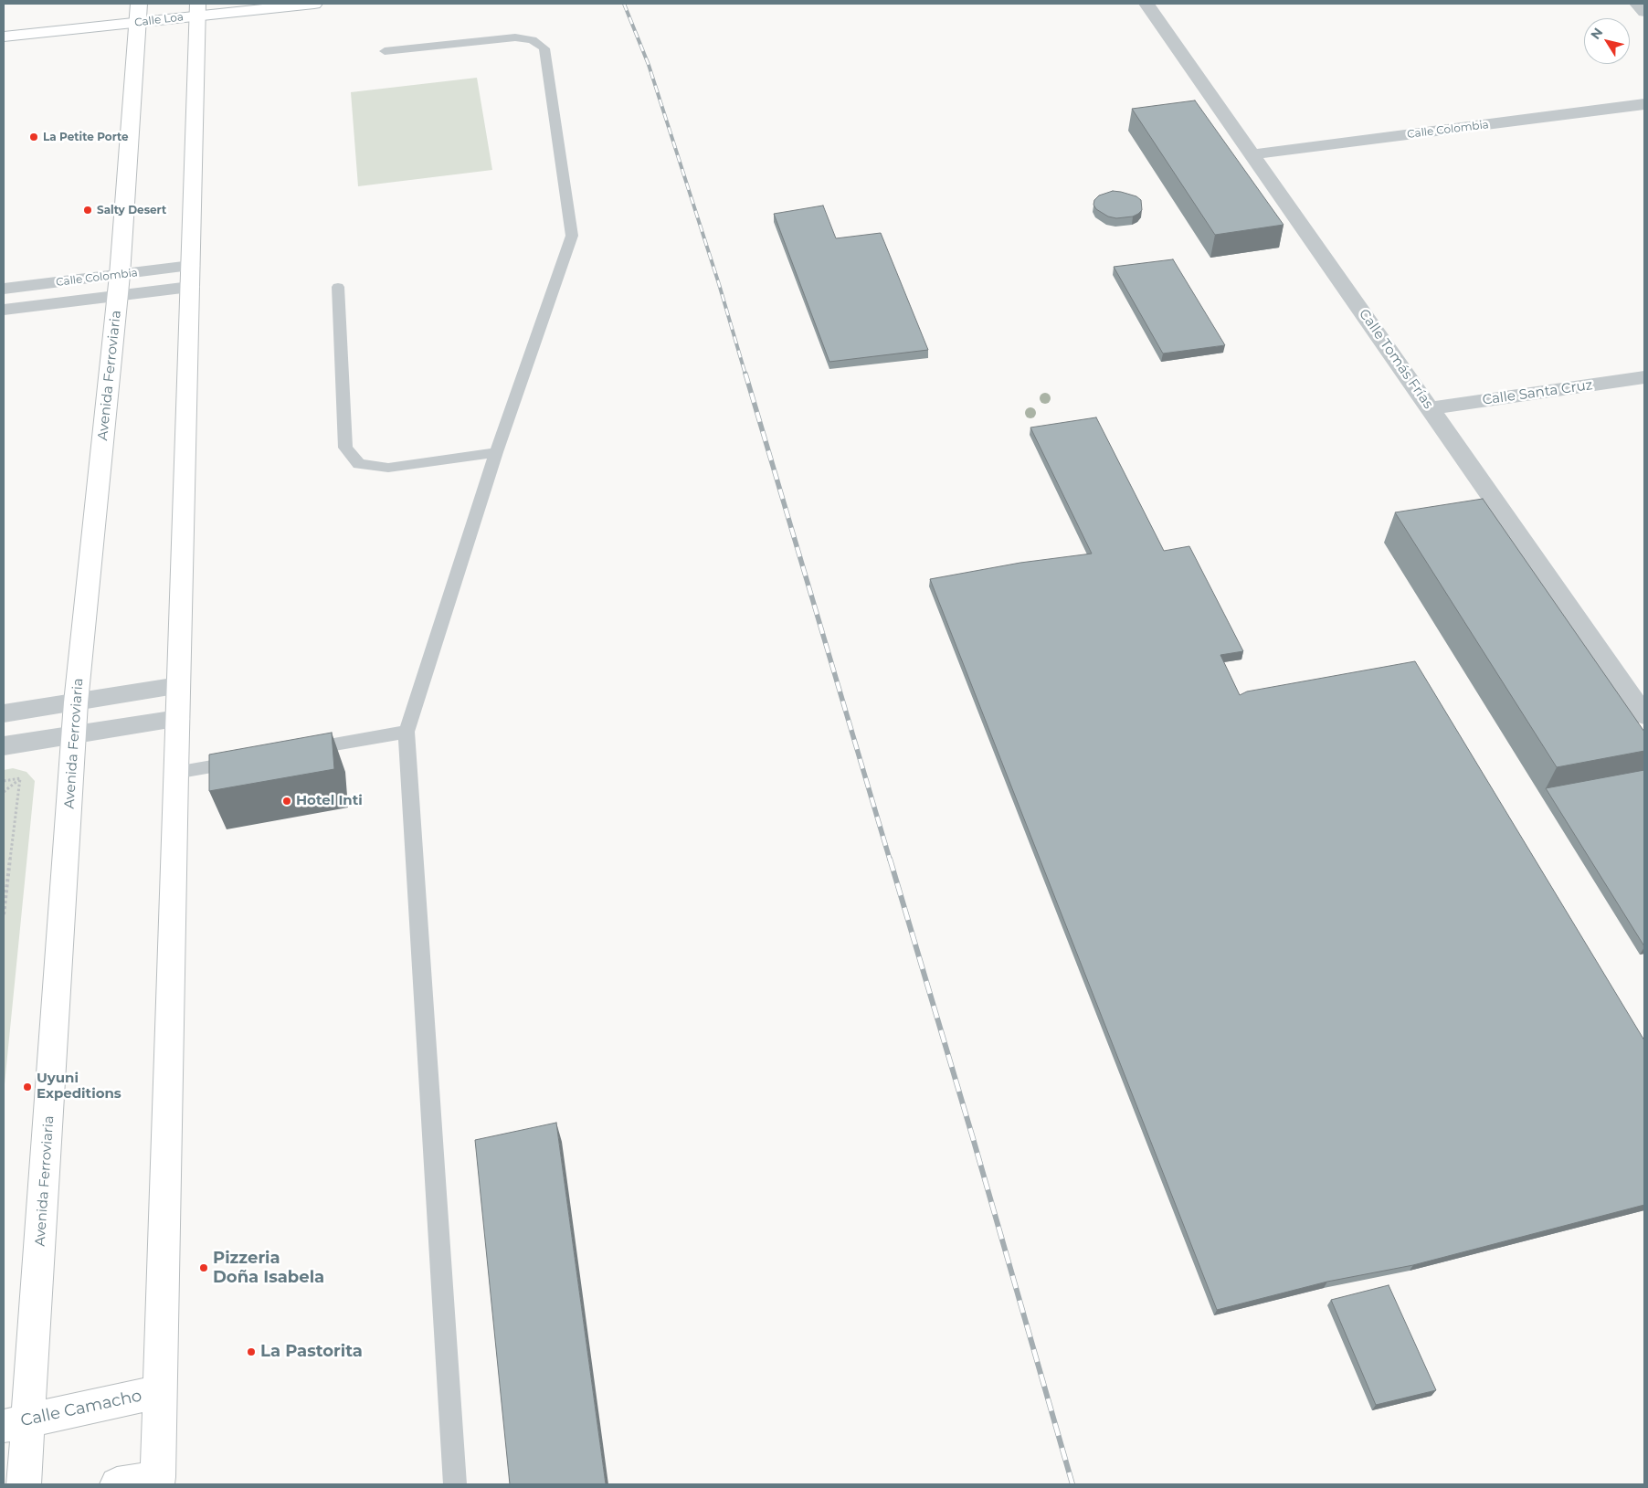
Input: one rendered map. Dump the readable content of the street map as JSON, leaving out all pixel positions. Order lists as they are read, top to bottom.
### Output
{
  "streets": {
    "main road": ["Calle Loa", "Avenida Ferroviaria", "Calle Camacho"],
    "street": ["Calle Colombia", "Calle Tomás Frías", "Calle Santa Cruz"]
  },
  "crossings": [
    ["Calle Loa", "Avenida Ferroviaria"],
    ["Calle Colombia", "Calle Tomás Frías"],
    ["Calle Colombia", "Avenida Ferroviaria"],
    ["Calle Tomás Frías", "Calle Santa Cruz"],
    ["Avenida Ferroviaria", "Calle Camacho"]
  ],
  "places": [
    "La Petite Porte",
    "Salty Desert",
    "Hotel Inti",
    "Uyuni Expeditions",
    "Pizzeria Doña Isabela",
    "La Pastorita"
  ],
  "north": "top left"
}
